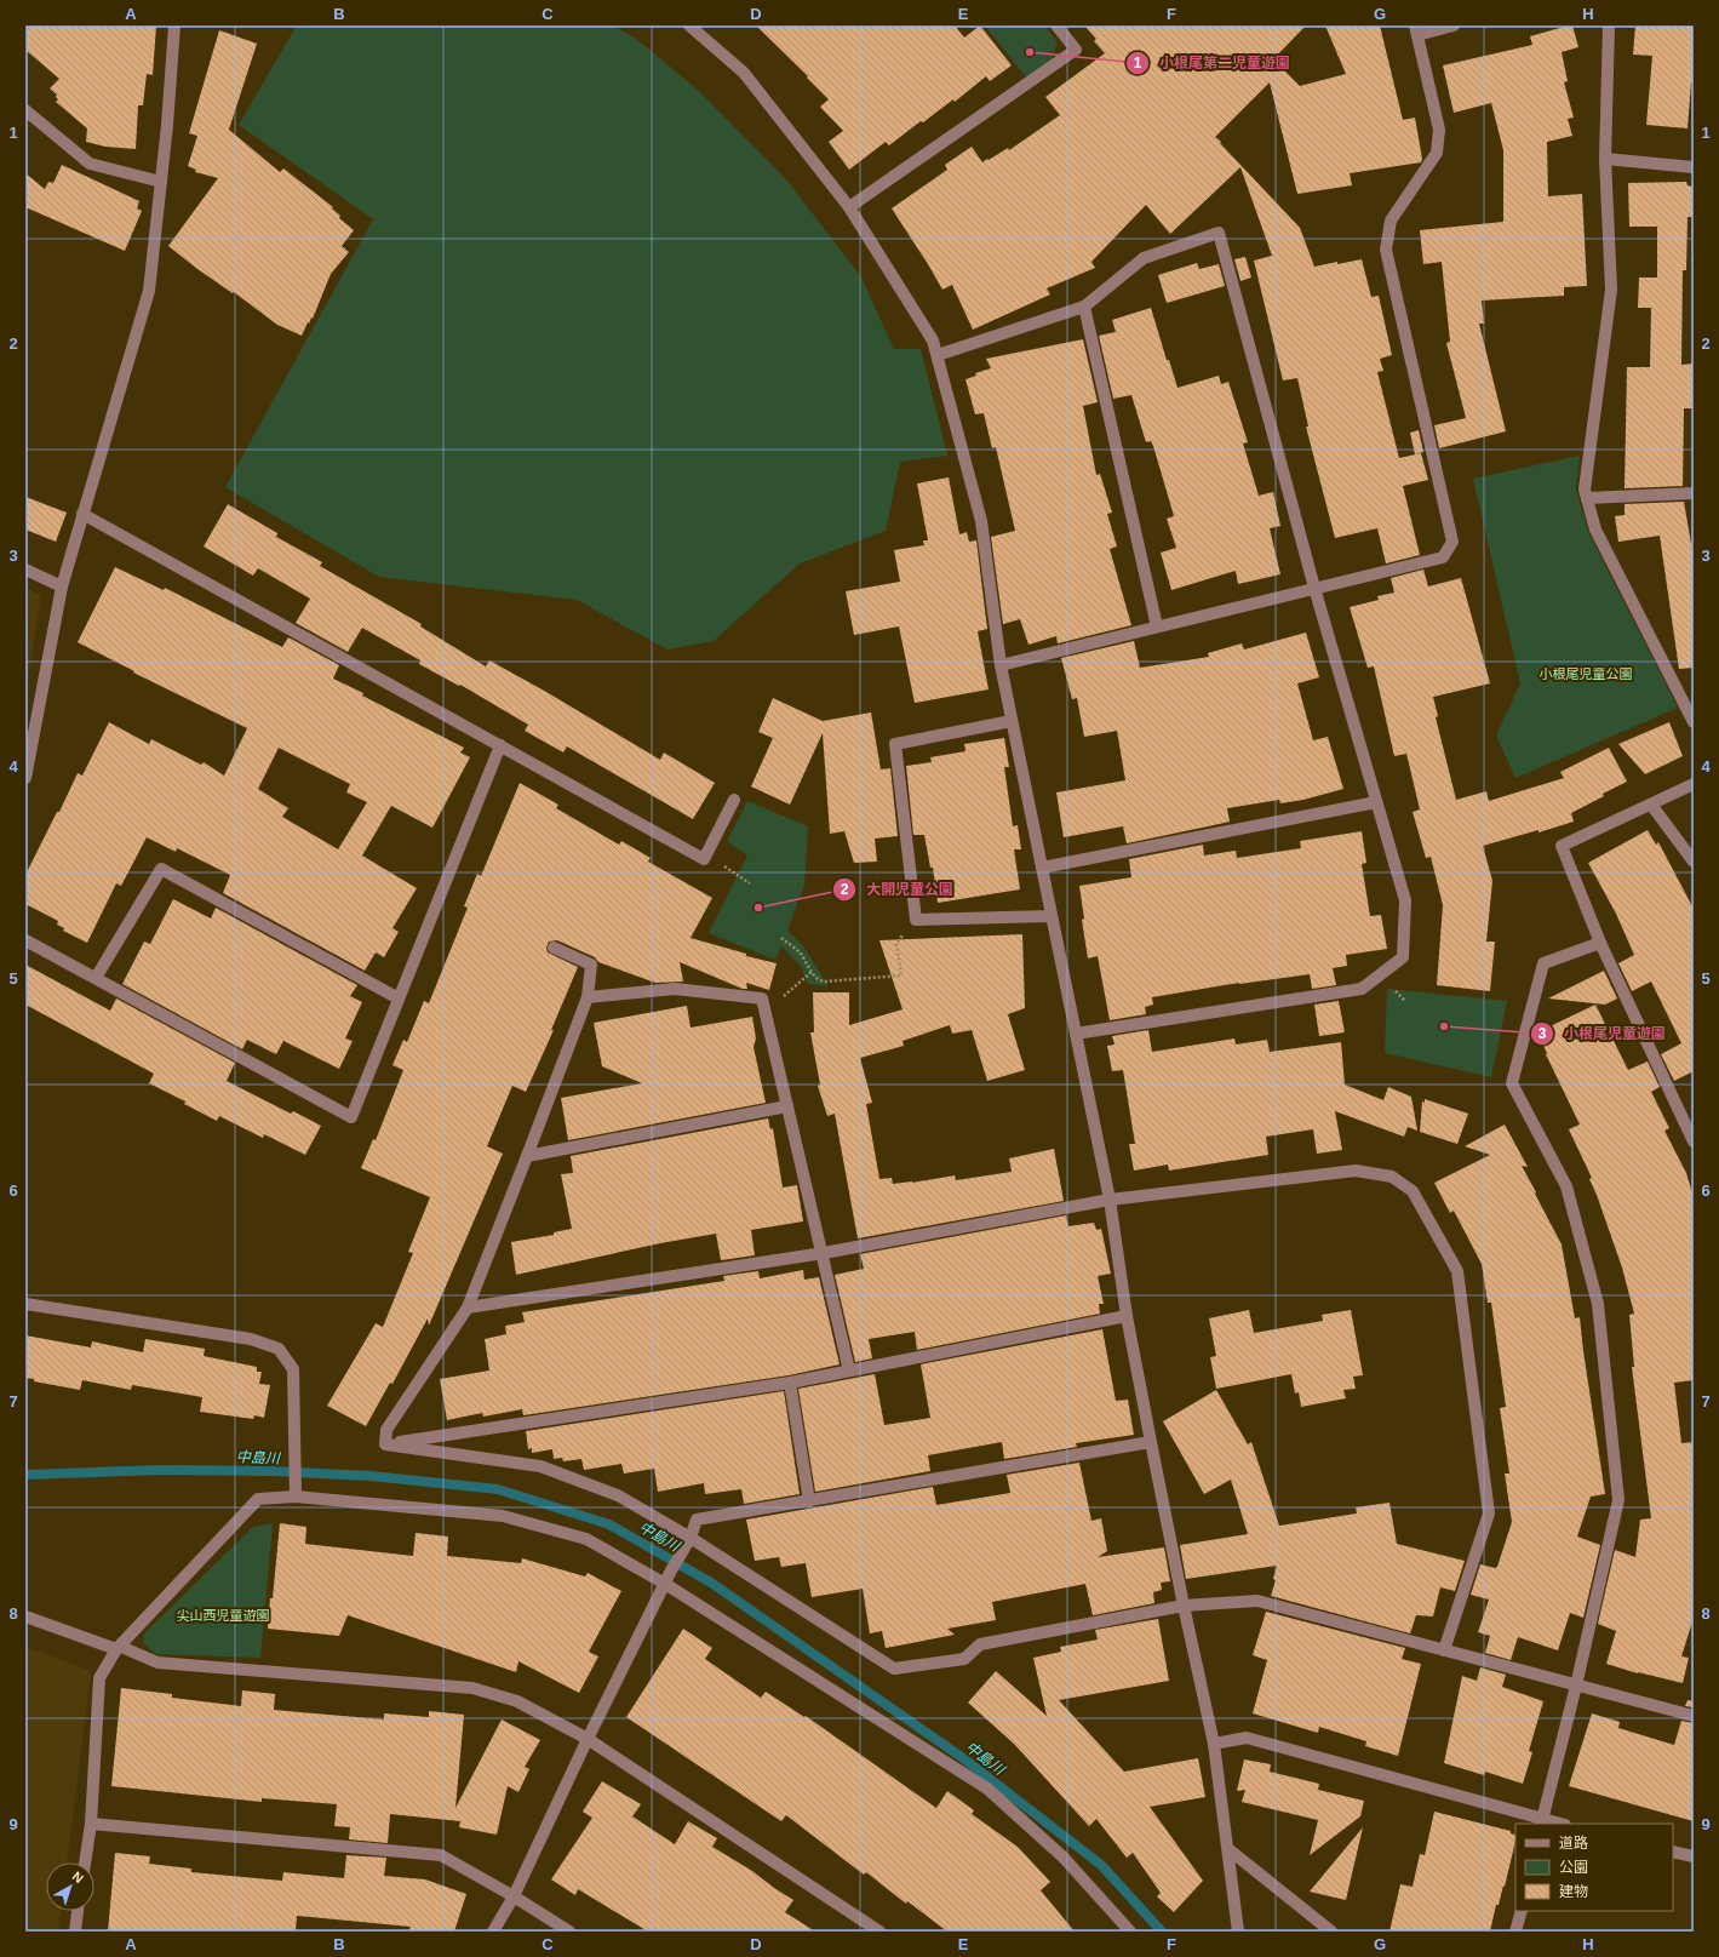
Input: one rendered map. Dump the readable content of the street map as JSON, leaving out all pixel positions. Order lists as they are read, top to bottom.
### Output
{
  "water": ["中島川"],
  "parks": ["小根尾児童公園", "尖山西児童遊園"],
  "places": ["小根尾第二児童遊園", "大開児童公園", "小根尾児童遊園"],
  "legend": ["道路", "公園", "建物"],
  "north": "top right",
  "grid": {
    "columns": [
      "A",
      "B",
      "C",
      "D",
      "E",
      "F",
      "G",
      "H"
    ],
    "rows": [
      "1",
      "2",
      "3",
      "4",
      "5",
      "6",
      "7",
      "8",
      "9"
    ]
  }
}
